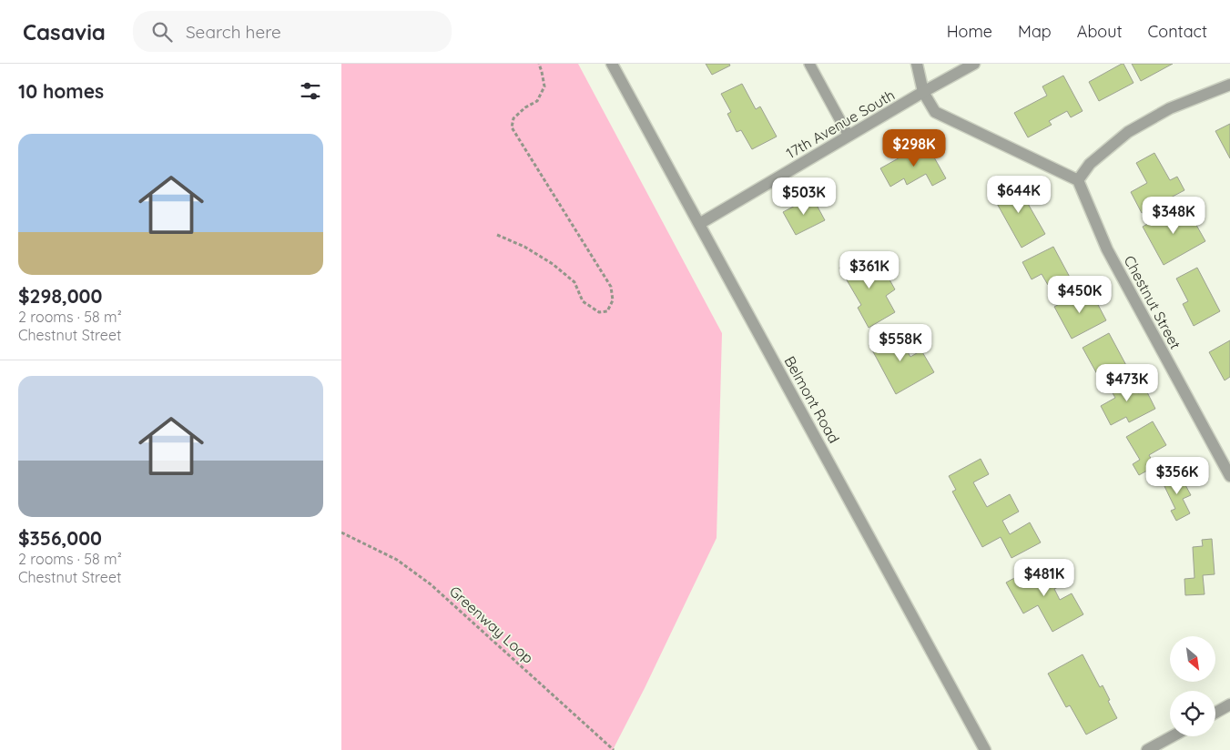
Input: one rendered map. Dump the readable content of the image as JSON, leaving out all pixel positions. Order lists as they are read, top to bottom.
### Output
{
  "streets": {
    "street": ["17th Avenue South", "Chestnut Street", "Belmont Road"],
    "path": ["Greenway Loop"]
  },
  "crossings": [
    ["17th Avenue South", "Belmont Road"]
  ],
  "north": "bottom right",
  "page": {
    "header": "Casavia",
    "search": "Search here",
    "nav": [
      "Home",
      "Map",
      "About",
      "Contact"
    ],
    "heading": "10 homes",
    "list": [
      {
        "name": "$298,000",
        "note": "2 rooms · 58 m² · Chestnut Street"
      },
      {
        "name": "$356,000",
        "note": "2 rooms · 58 m² · Chestnut Street"
      }
    ],
    "price": [
      "$298K",
      "$644K",
      "$503K",
      "$348K",
      "$361K",
      "$450K",
      "$558K",
      "$473K",
      "$356K",
      "$481K"
    ]
  }
}
